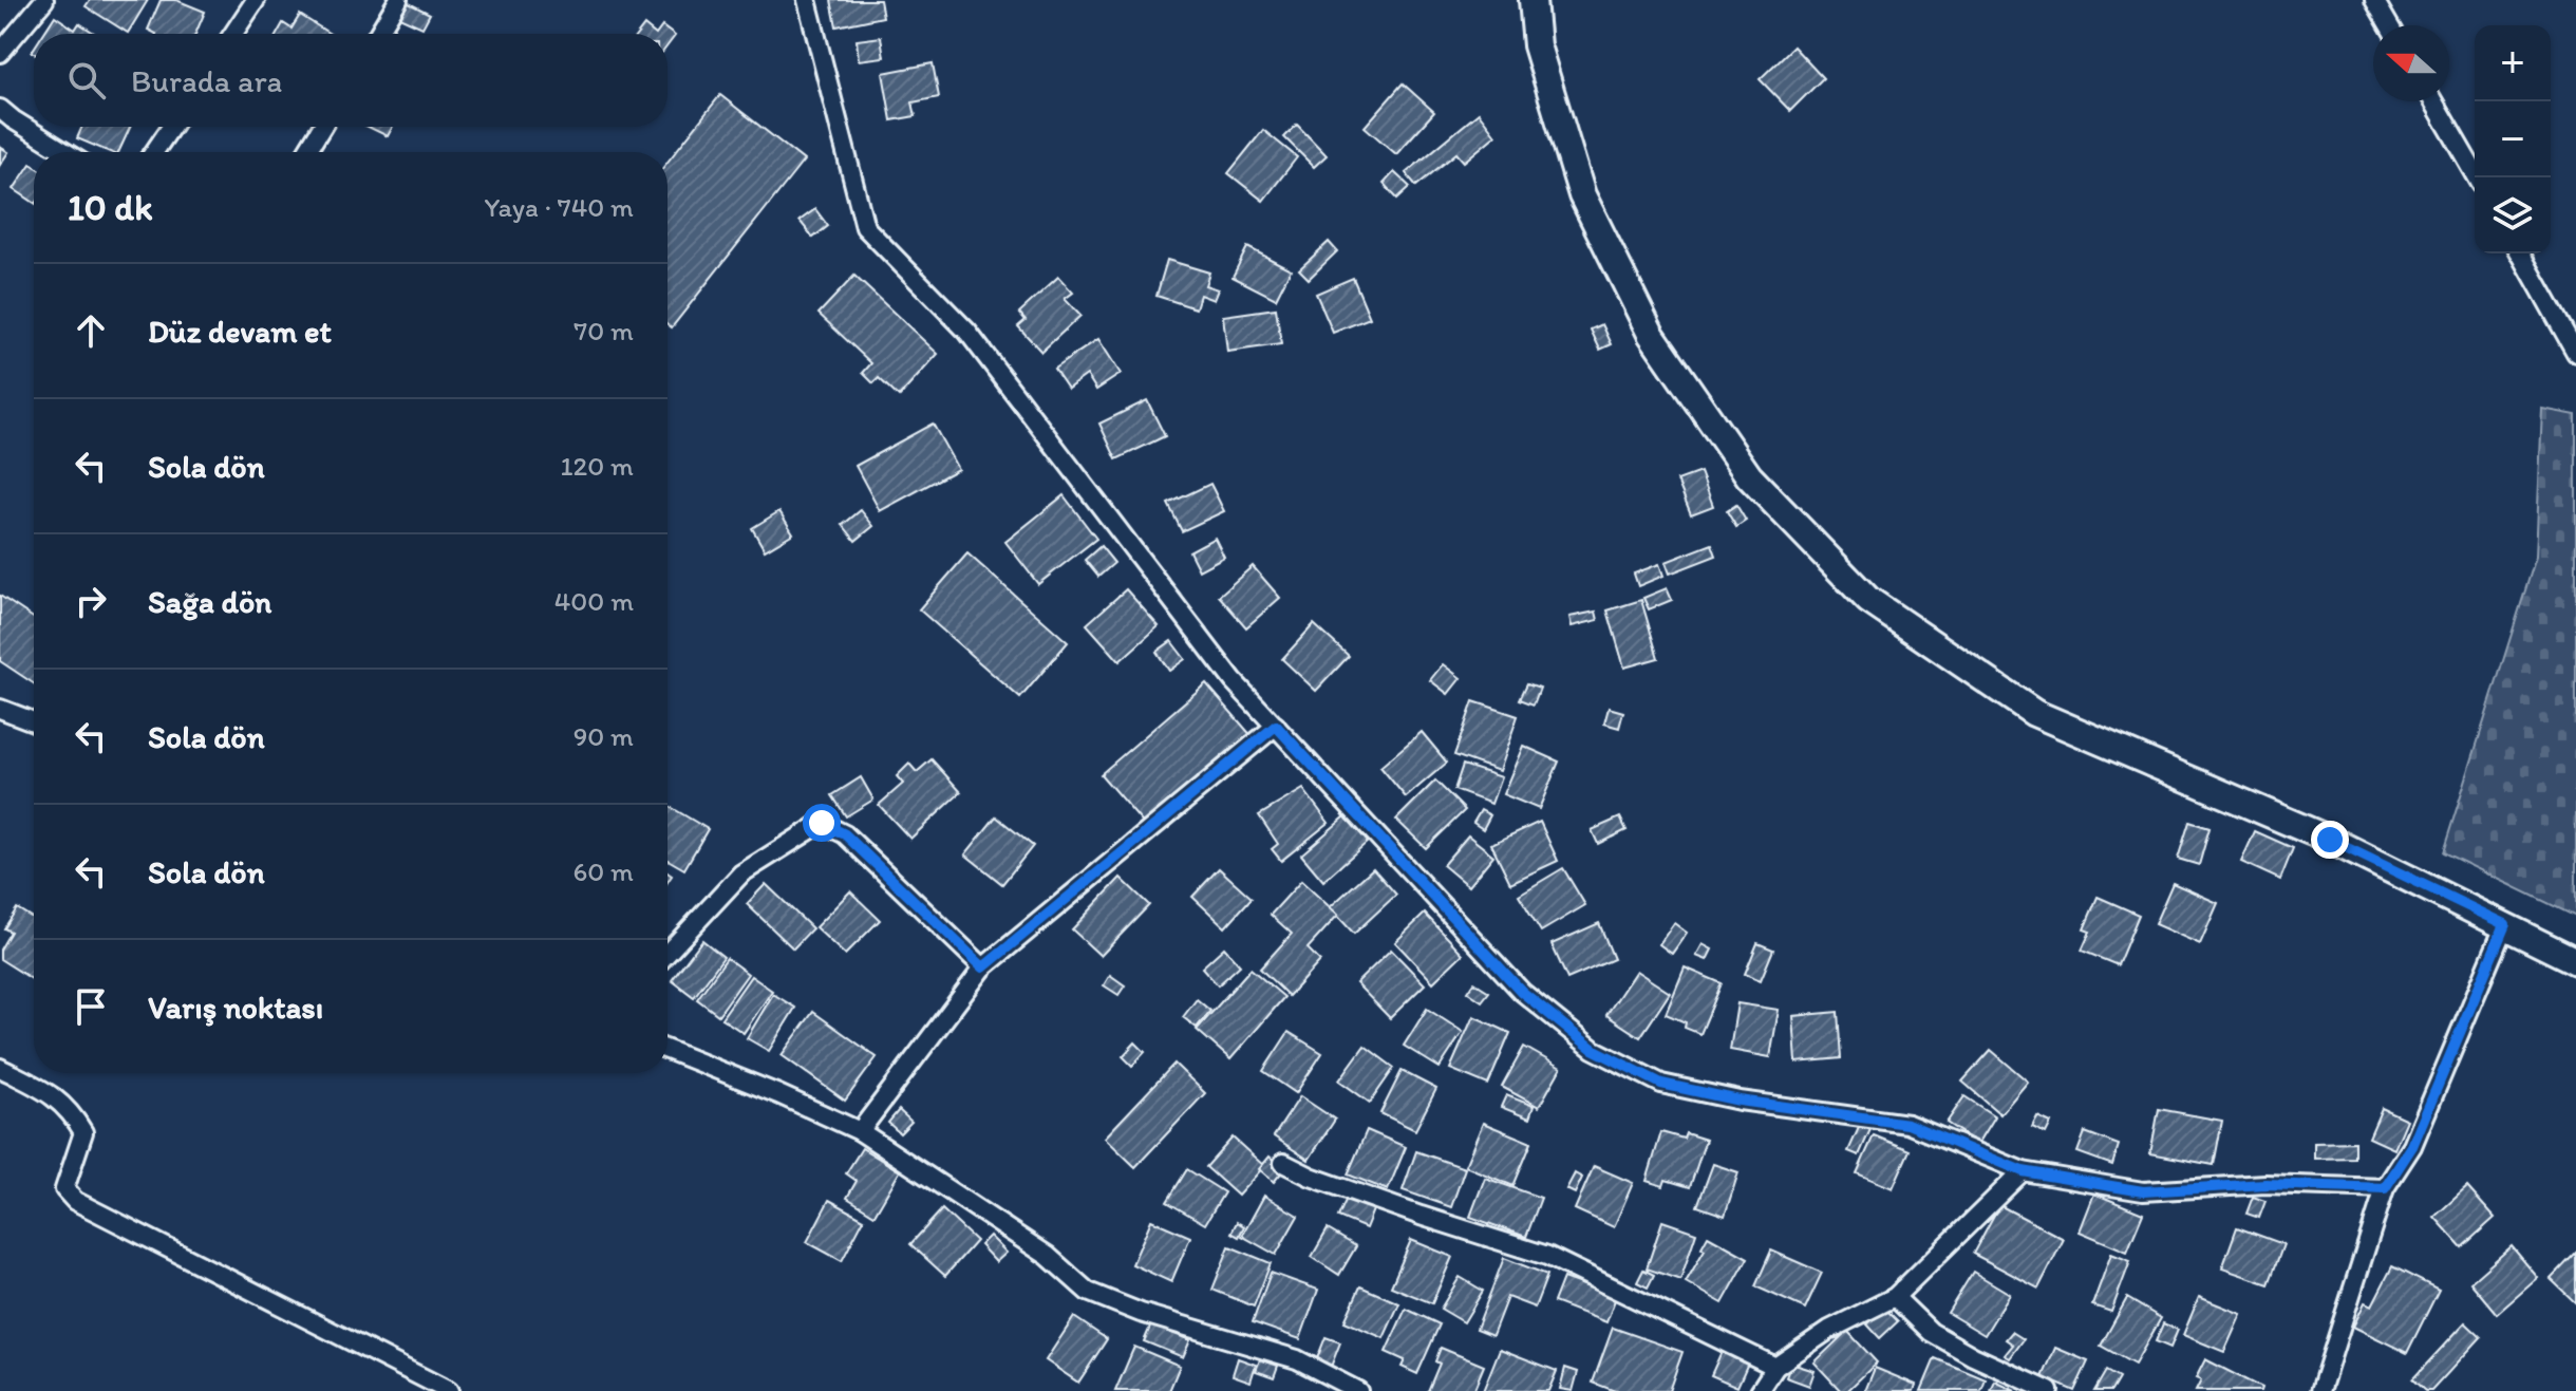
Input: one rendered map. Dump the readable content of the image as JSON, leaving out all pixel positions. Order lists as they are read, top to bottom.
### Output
{
  "north": "left",
  "page": {
    "map_buttons": ["+", "−"],
    "search": "Burada ara",
    "heading": ["10 dk", "Yaya · 740 m"],
    "list": [
      ["Düz devam et", "70 m"],
      ["Sola dön", "120 m"],
      ["Sağa dön", "400 m"],
      ["Sola dön", "90 m"],
      ["Sola dön", "60 m"],
      "Varış noktası"
    ]
  }
}
